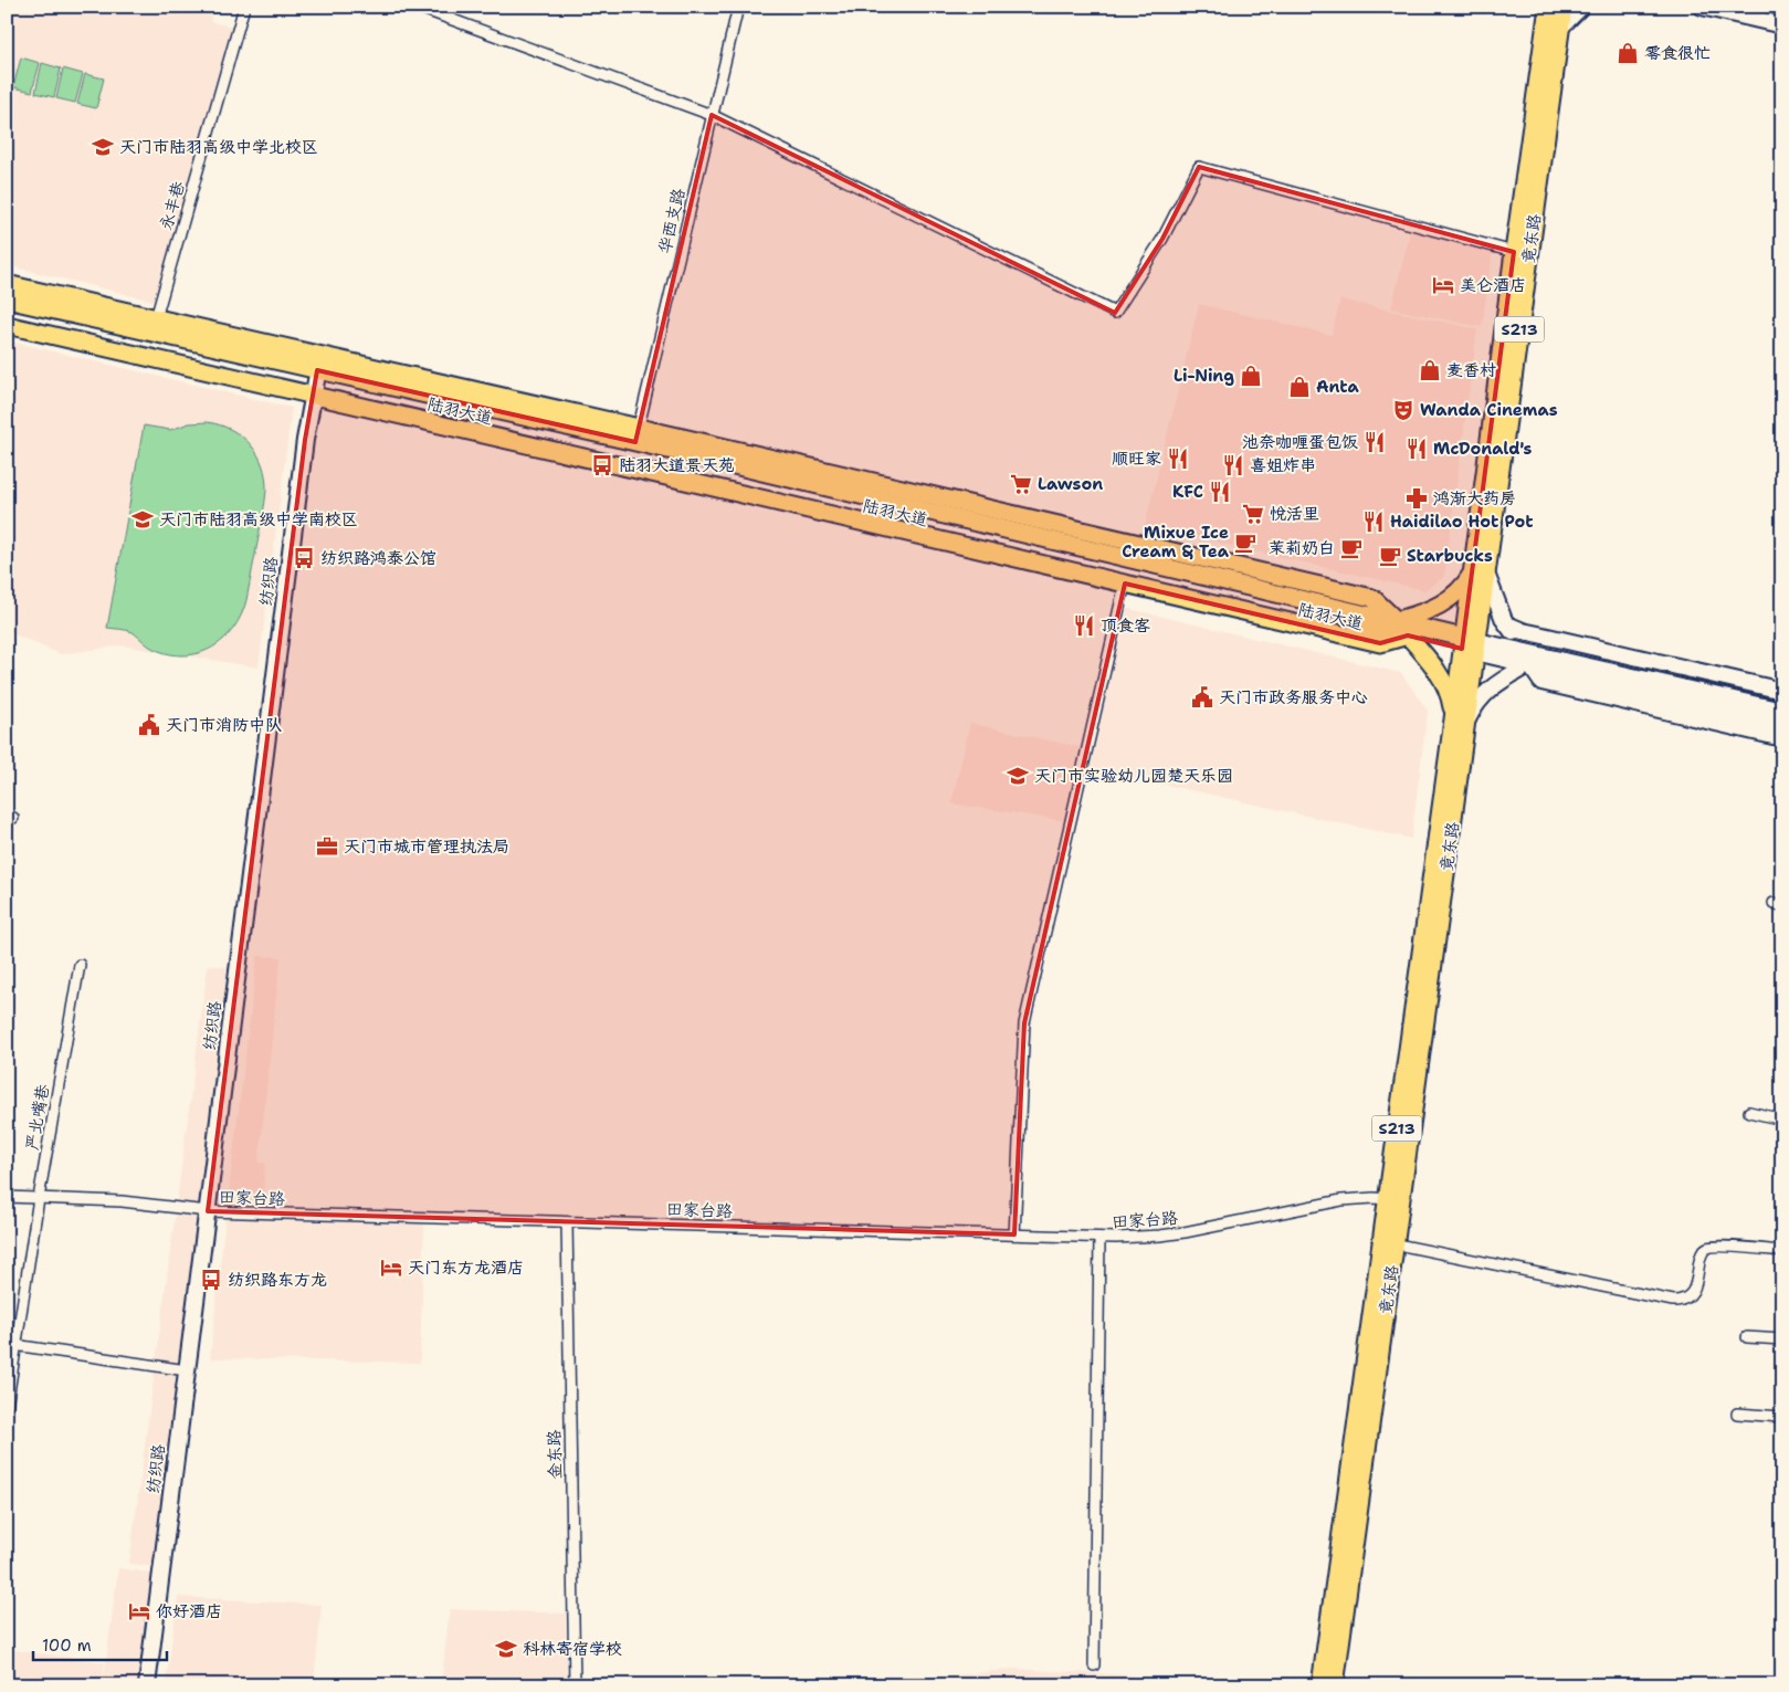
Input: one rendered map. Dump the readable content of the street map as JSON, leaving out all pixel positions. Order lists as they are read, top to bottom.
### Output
{
  "streets": {
    "main road": ["竟东路", "S213", "陆羽大道"],
    "street": [
      "永丰巷",
      "华西支路",
      "纺织路",
      "严北嘴巷",
      "田家台路",
      "金东路"
    ]
  },
  "crossings": [
    ["竟东路", "陆羽大道"],
    ["竟东路", "田家台路"],
    ["陆羽大道", "纺织路"],
    ["纺织路", "田家台路"],
    ["严北嘴巷", "田家台路"],
    ["田家台路", "金东路"]
  ],
  "places": {
    "shop": [
      "零食很忙",
      "麦香村",
      "Li-Ning",
      "Anta"
    ],
    "school or university": [
      "天门市陆羽高级中学北校区",
      "天门市陆羽高级中学南校区",
      "天门市实验幼儿园楚天乐园",
      "科林寄宿学校"
    ],
    "hotel": ["美仑酒店", "天门东方龙酒店", "你好酒店"],
    "theatre": ["Wanda Cinemas"],
    "restaurant": [
      "池奈咖喱蛋包饭",
      "McDonald's",
      "顺旺家",
      "喜姐炸串",
      "KFC",
      "Haidilao Hot Pot",
      "顶食客"
    ],
    "bus stop": ["陆羽大道景天苑", "纺织路鸿泰公馆", "纺织路东方龙"],
    "supermarket": ["Lawson", "悦活里"],
    "pharmacy": ["鸿渐大药房"],
    "cafe": ["Mixue Ice Cream & Tea", "茉莉奶白", "Starbucks"],
    "public building": ["天门市政务服务中心", "天门市消防中队"],
    "office": ["天门市城市管理执法局"]
  },
  "scale_bar": "100 m"
}
